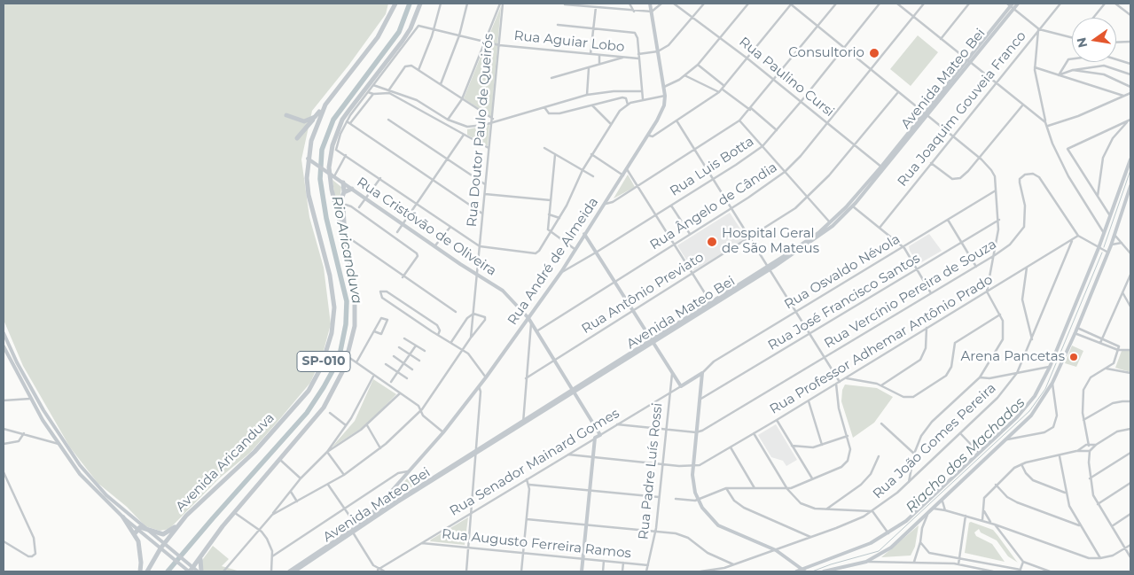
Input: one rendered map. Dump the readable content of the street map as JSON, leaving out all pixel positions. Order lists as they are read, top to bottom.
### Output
{
  "streets": {
    "highway": ["SP-010", "Avenida Aricanduva"],
    "main road": [
      "Avenida Mateo Bei",
      "Rua Cristóvão de Oliveira",
      "Rua André de Almeida",
      "Rua Senador Mainard Gomes"
    ],
    "street": [
      "Rua Aguiar Lobo",
      "Rua Paulino Cursi",
      "Rua Joaquim Gouveia Franco",
      "Rua Doutor Paulo de Queirós",
      "Rua Luis Botta",
      "Rua Ângelo de Cândia",
      "Rua Osvaldo Névola",
      "Rua Antônio Previato",
      "Rua Vercínio Pereira de Souza",
      "Rua José Francisco Santos",
      "Rua Professor Adhemar Antônio Prado",
      "Rua João Gomes Pereira",
      "Rua Padre Luís Rossi",
      "Rua Augusto Ferreira Ramos"
    ]
  },
  "crossings": [
    ["Rua Aguiar Lobo", "Rua Doutor Paulo de Queirós"],
    ["Rua Paulino Cursi", "Avenida Mateo Bei"],
    ["Rua Paulino Cursi", "Rua Luis Botta"],
    ["Rua Paulino Cursi", "Rua Ângelo de Cândia"],
    ["Rua Paulino Cursi", "Rua Antônio Previato"],
    ["Avenida Mateo Bei", "Rua Cristóvão de Oliveira"],
    ["Avenida Mateo Bei", "Rua André de Almeida"],
    ["Rua Doutor Paulo de Queirós", "Rua Cristóvão de Oliveira"],
    ["Rua Luis Botta", "Rua André de Almeida"],
    ["Rua Ângelo de Cândia", "Rua Cristóvão de Oliveira"],
    ["Rua Cristóvão de Oliveira", "Rua André de Almeida"],
    ["Rua Cristóvão de Oliveira", "Rua Antônio Previato"],
    ["Rua Cristóvão de Oliveira", "SP-010"],
    ["Rua Cristóvão de Oliveira", "Avenida Aricanduva"],
    ["Rua Cristóvão de Oliveira", "Rua Senador Mainard Gomes"],
    ["Rua Osvaldo Névola", "Rua Senador Mainard Gomes"],
    ["Rua Vercínio Pereira de Souza", "Rua Professor Adhemar Antônio Prado"],
    ["Rua Professor Adhemar Antônio Prado", "Rua João Gomes Pereira"],
    ["Rua Senador Mainard Gomes", "Rua Padre Luís Rossi"],
    ["Rua Senador Mainard Gomes", "Rua Augusto Ferreira Ramos"],
    ["Rua Padre Luís Rossi", "Rua Augusto Ferreira Ramos"]
  ],
  "water": ["Rio Aricanduva", "Riacho dos Machados"],
  "places": ["Consultorio", "Hospital Geral de São Mateus", "Arena Pancetas"],
  "north": "left"
}
